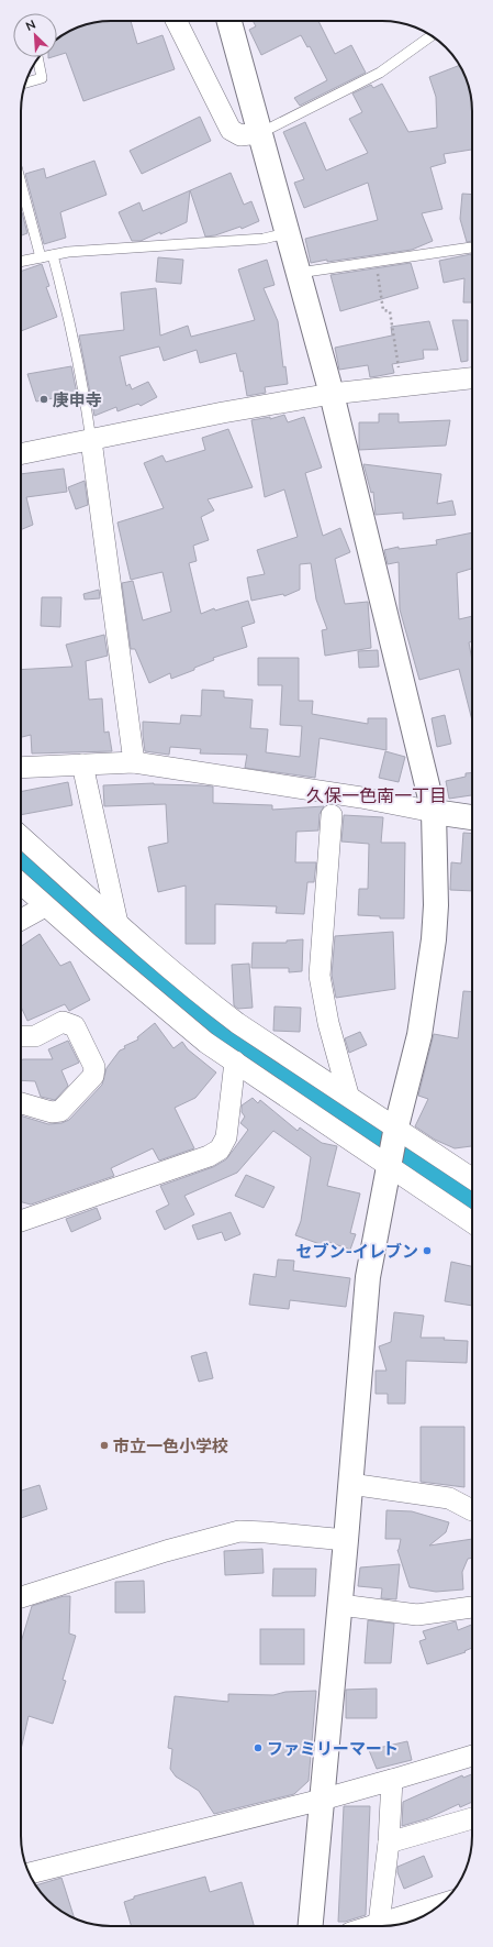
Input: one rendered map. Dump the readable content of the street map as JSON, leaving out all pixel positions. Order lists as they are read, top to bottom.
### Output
{
  "districts": ["久保一色南一丁目"],
  "places": [
    "庚申寺",
    "セブン-イレブン",
    "市立一色小学校",
    "ファミリーマート"
  ],
  "north": "top left"
}
